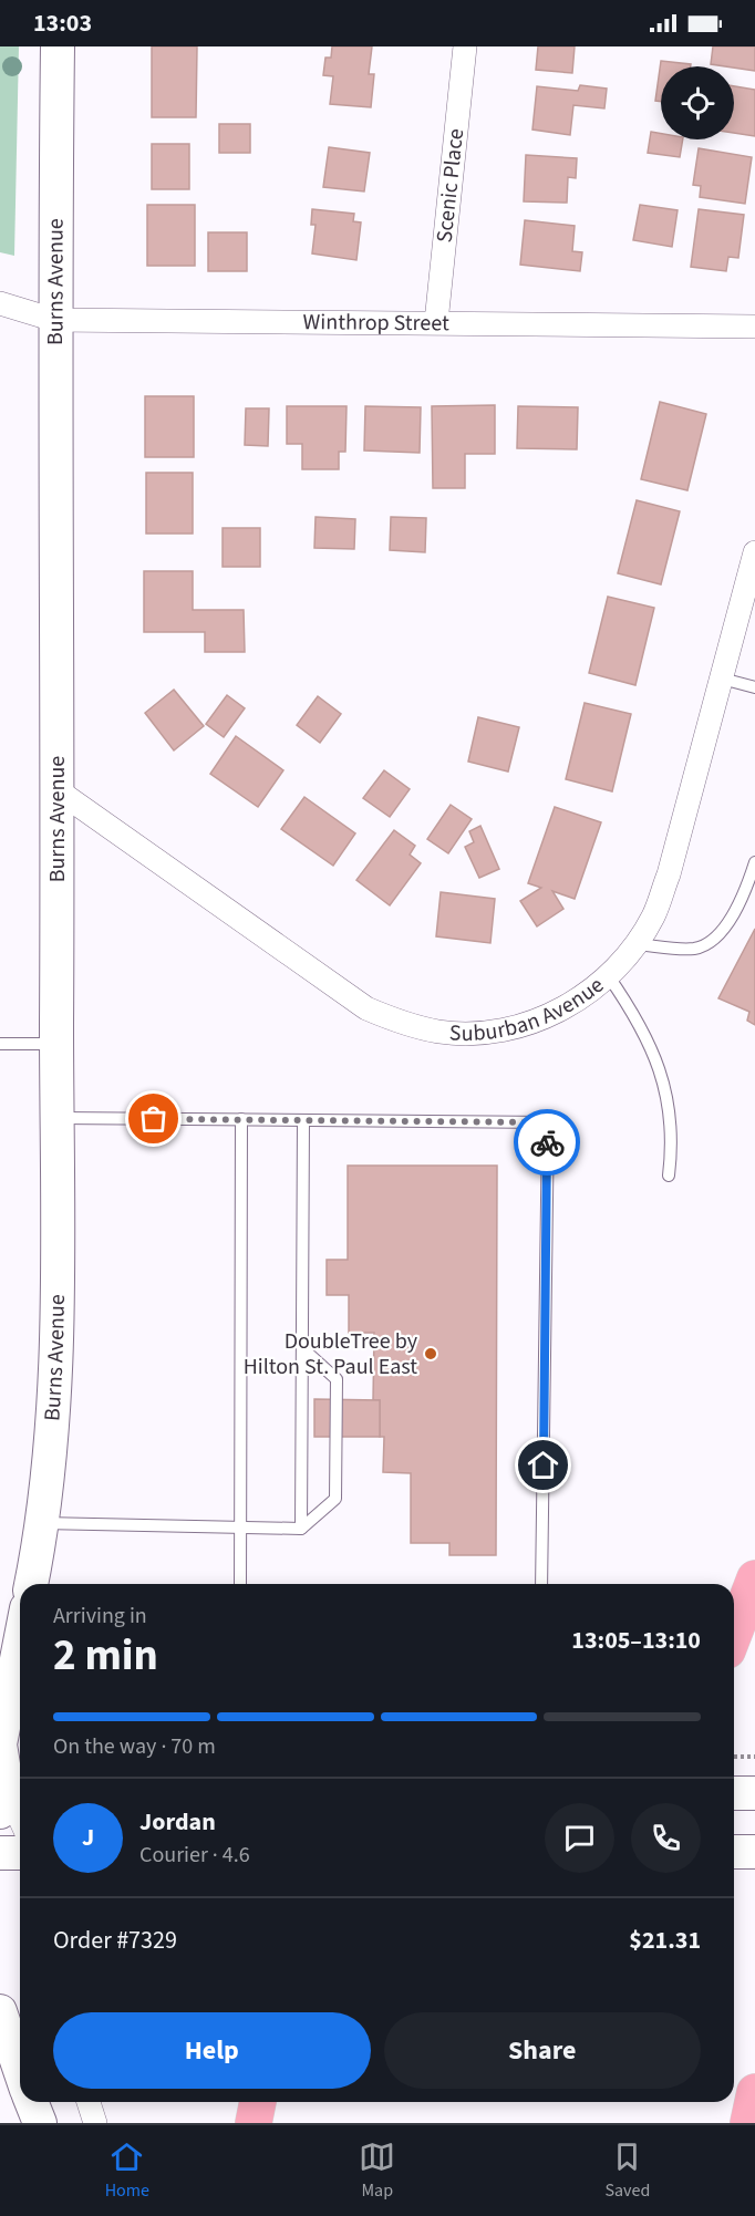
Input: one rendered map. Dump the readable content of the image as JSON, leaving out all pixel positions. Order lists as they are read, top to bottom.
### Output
{
  "streets": {
    "street": [
      "Scenic Place",
      "Burns Avenue",
      "Winthrop Street",
      "Suburban Avenue"
    ]
  },
  "crossings": [
    ["Scenic Place", "Winthrop Street"],
    ["Burns Avenue", "Winthrop Street"],
    ["Burns Avenue", "Suburban Avenue"]
  ],
  "places": ["DoubleTree by Hilton St. Paul East"],
  "page": {
    "status": "13:03",
    "heading": ["2 min", "Arriving in", "13:05–13:10"],
    "panel": [
      "Jordan",
      "Courier · 4.6",
      "Order #7329",
      "$21.31"
    ],
    "bar": "On the way · 70 m",
    "round": "J",
    "buttons": ["Help", "Share"],
    "tabs": ["Home", "Map", "Saved"]
  }
}
